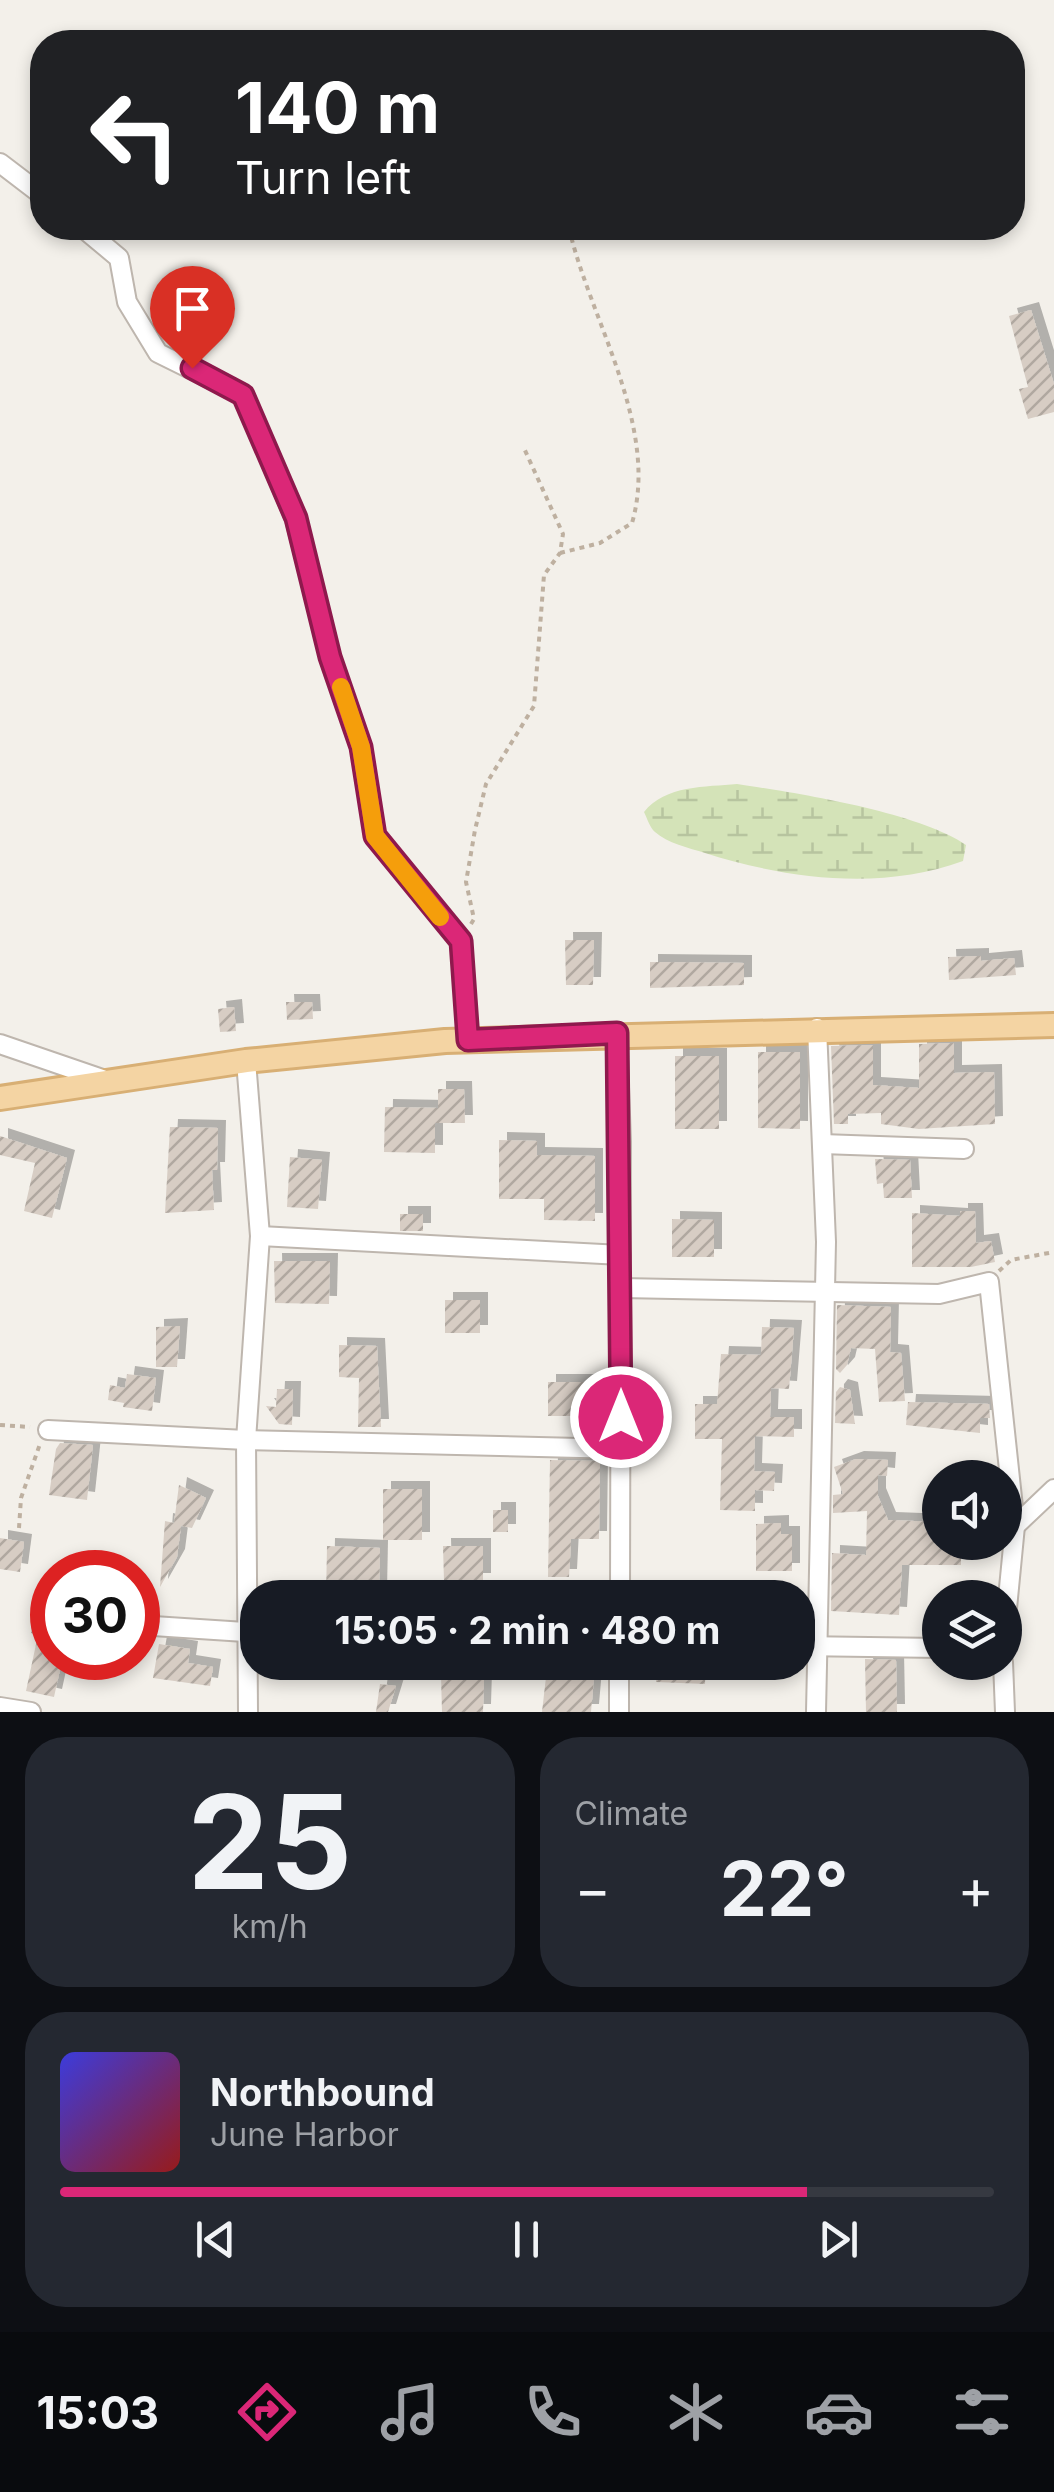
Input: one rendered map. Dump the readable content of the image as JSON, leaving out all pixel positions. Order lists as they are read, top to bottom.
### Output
{
  "page": {
    "turn": ["140 m", "Turn left"],
    "limit": "30",
    "trip": "15:05 · 2 min · 480 m",
    "tile": [
      ["25", "km/h"],
      "Climate"
    ],
    "heat": ["−", "22°", "+"],
    "song": ["Northbound", "June Harbor"],
    "tabs": "15:03"
  }
}
